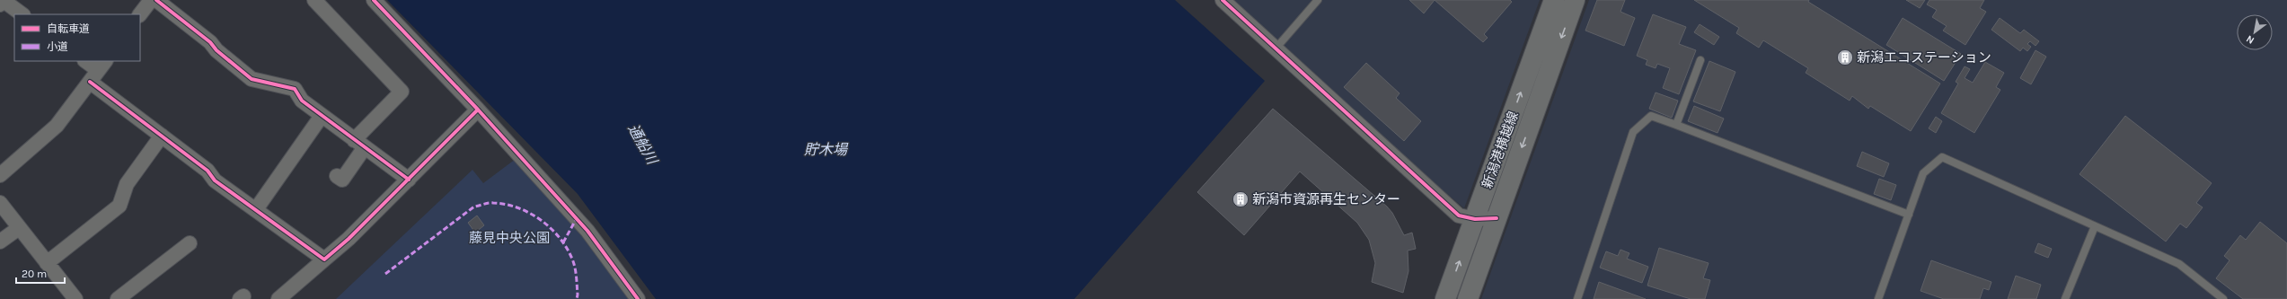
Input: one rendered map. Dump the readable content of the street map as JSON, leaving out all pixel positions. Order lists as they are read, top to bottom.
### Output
{
  "streets": {
    "main road": ["新潟港横越線"]
  },
  "water": ["通船川", "貯木場"],
  "parks": ["藤見中央公園"],
  "places": {
    "building": ["新潟エコステーション", "新潟市資源再生センター"]
  },
  "legend": ["自転車道", "小道"],
  "scale_bar": "20 m",
  "north": "bottom left"
}
